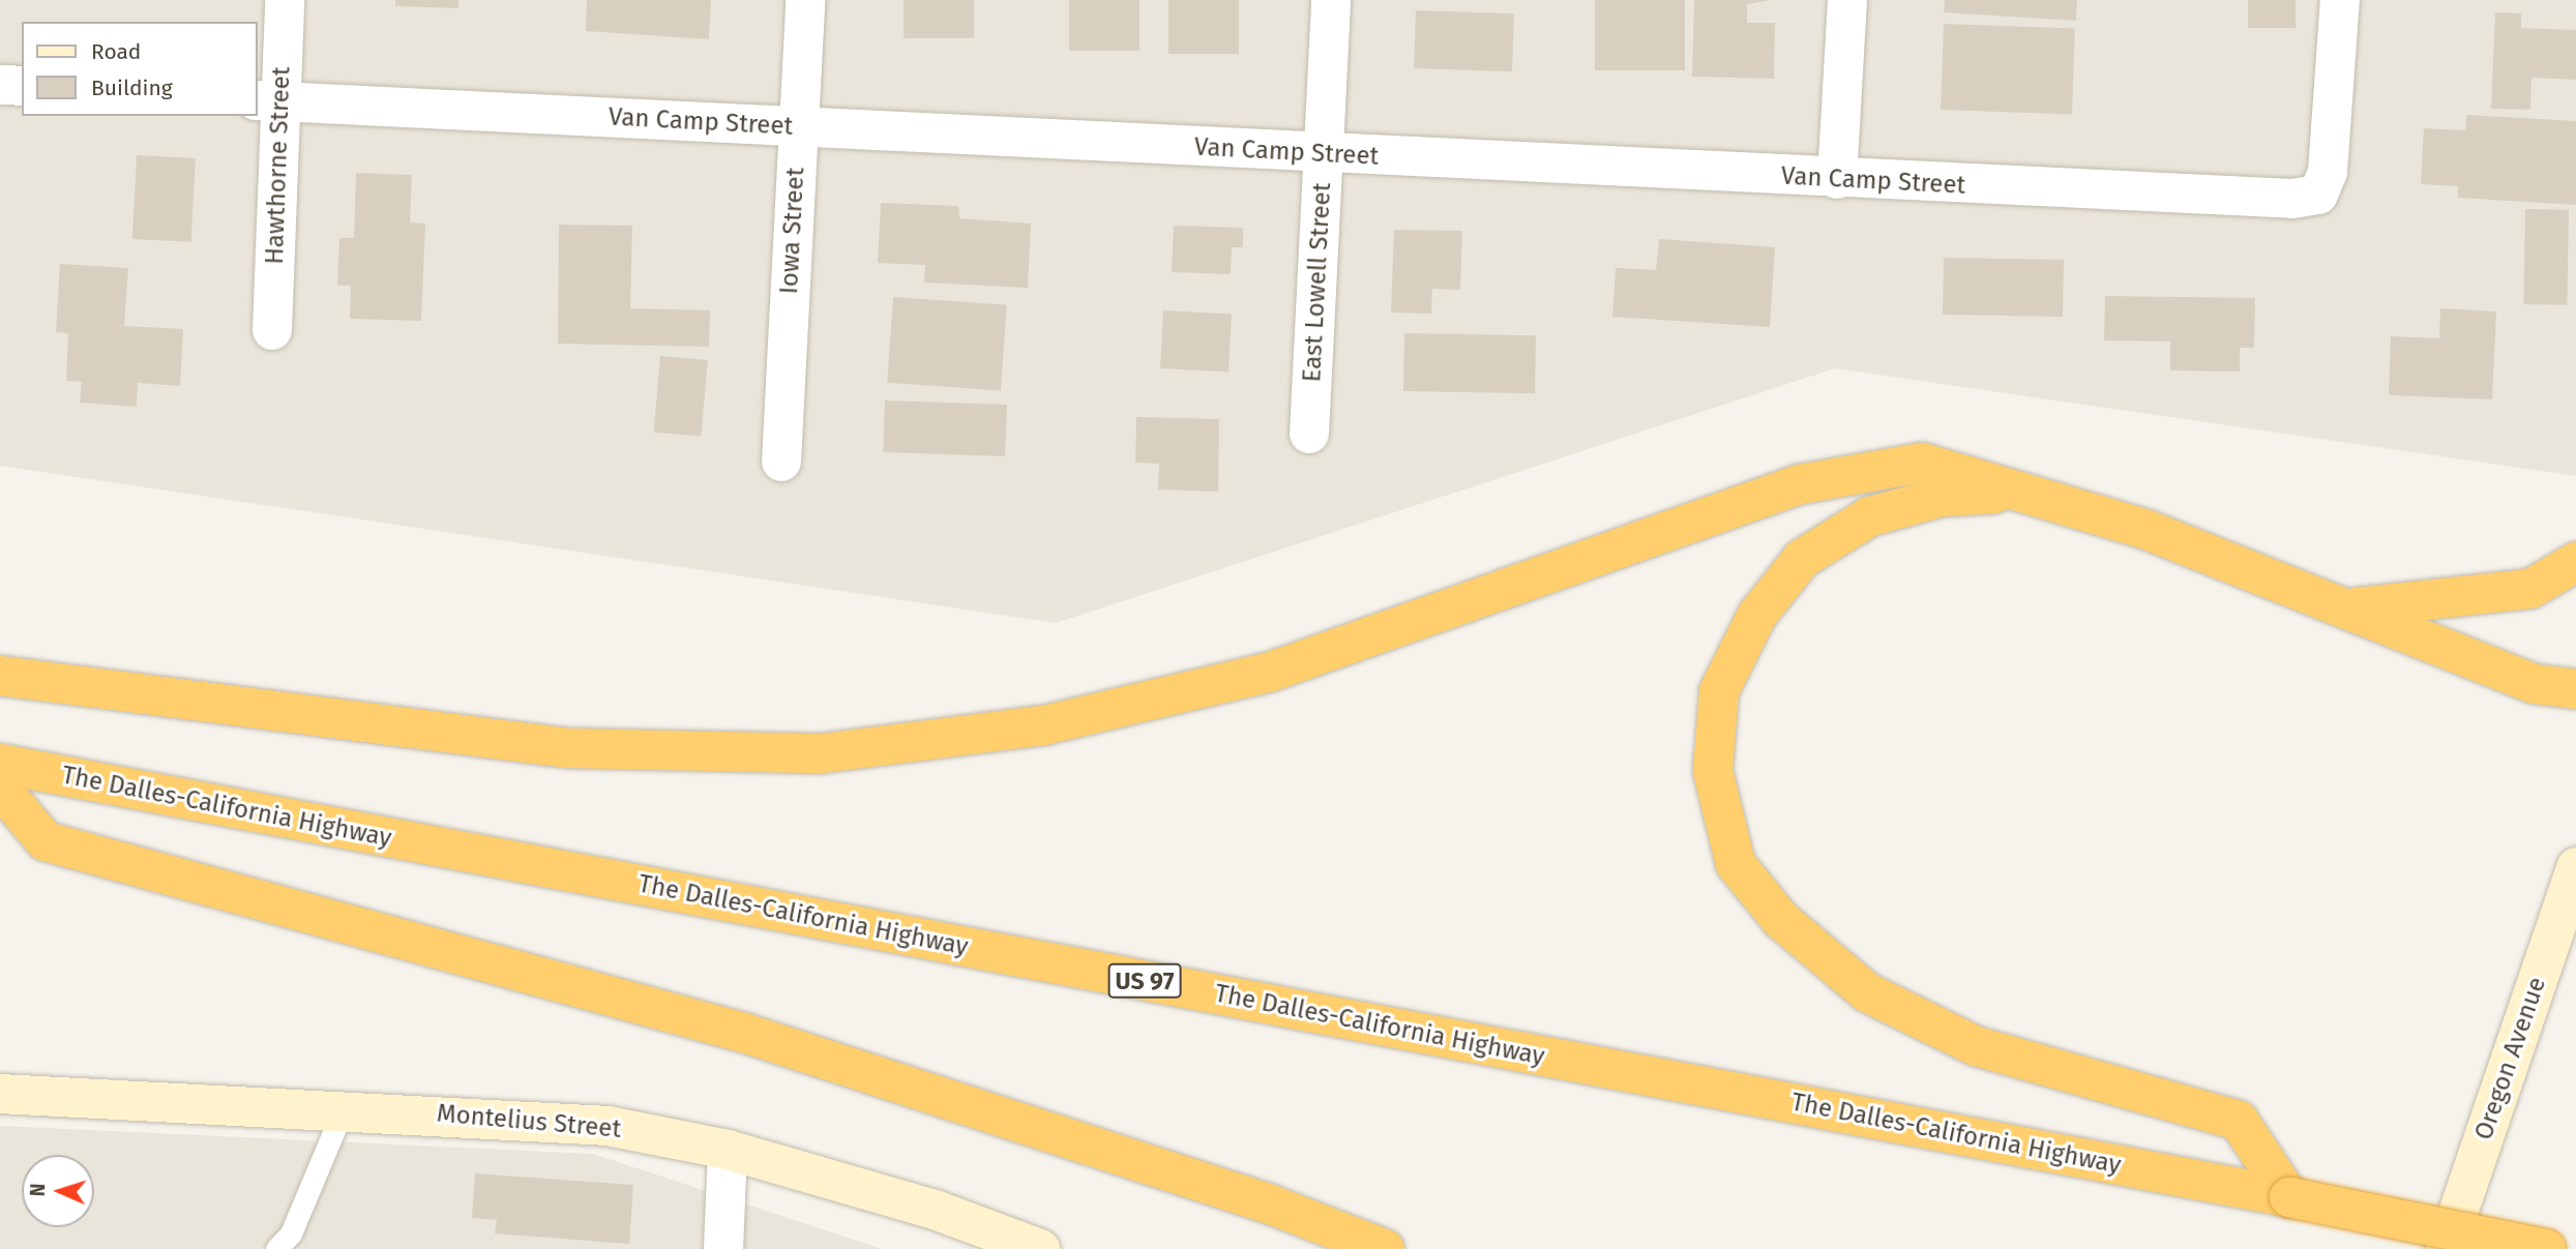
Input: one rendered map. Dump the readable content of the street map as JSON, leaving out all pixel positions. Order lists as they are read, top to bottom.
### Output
{
  "streets": {
    "highway": ["The Dalles-California Highway", "US 97"],
    "street": [
      "Van Camp Street",
      "Hawthorne Street",
      "Iowa Street",
      "East Lowell Street",
      "Oregon Avenue",
      "Montelius Street"
    ]
  },
  "crossings": [
    ["Van Camp Street", "Hawthorne Street"],
    ["Van Camp Street", "Iowa Street"],
    ["Van Camp Street", "East Lowell Street"]
  ],
  "legend": ["Road", "Building"],
  "north": "left"
}
